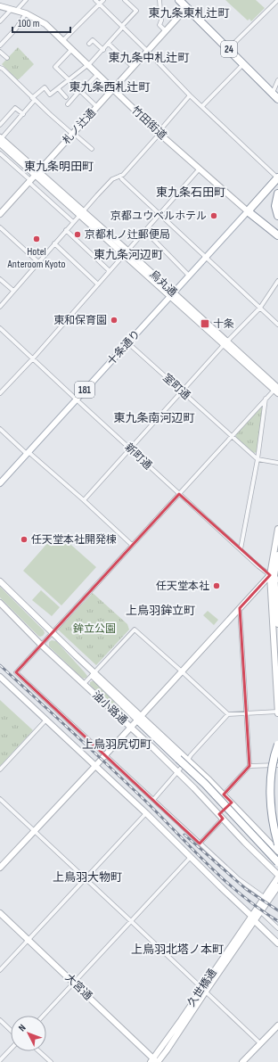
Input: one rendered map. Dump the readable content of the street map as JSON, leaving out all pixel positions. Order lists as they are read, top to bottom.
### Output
{
  "streets": {
    "highway": ["24", "竹田街道"],
    "street": [
      "札ノ辻通",
      "烏丸通",
      "十条通り",
      "室町通",
      "181",
      "新町通",
      "油小路通",
      "大宮通",
      "久世橋通"
    ]
  },
  "crossings": [
    ["24", "札ノ辻通"],
    ["竹田街道", "札ノ辻通"],
    ["竹田街道", "十条通り"],
    ["札ノ辻通", "烏丸通"],
    ["烏丸通", "十条通り"],
    ["十条通り", "室町通"],
    ["十条通り", "新町通"],
    ["油小路通", "久世橋通"],
    ["大宮通", "久世橋通"]
  ],
  "districts": [
    "東九条東札辻町",
    "東九条中札辻町",
    "東九条西札辻町",
    "東九条明田町",
    "東九条石田町",
    "東九条河辺町",
    "東九条南河辺町",
    "上鳥羽鉾立町",
    "上鳥羽尻切町",
    "上鳥羽大物町",
    "上鳥羽北塔ノ本町"
  ],
  "parks": ["鉾立公園"],
  "places": {
    "other": [
      "京都ユウベルホテル",
      "京都札ノ辻郵便局",
      "Hotel Anteroom Kyoto",
      "東和保育園",
      "任天堂本社開発棟",
      "任天堂本社"
    ],
    "transit": ["十条"]
  },
  "scale_bar": "100 m",
  "north": "top left"
}
